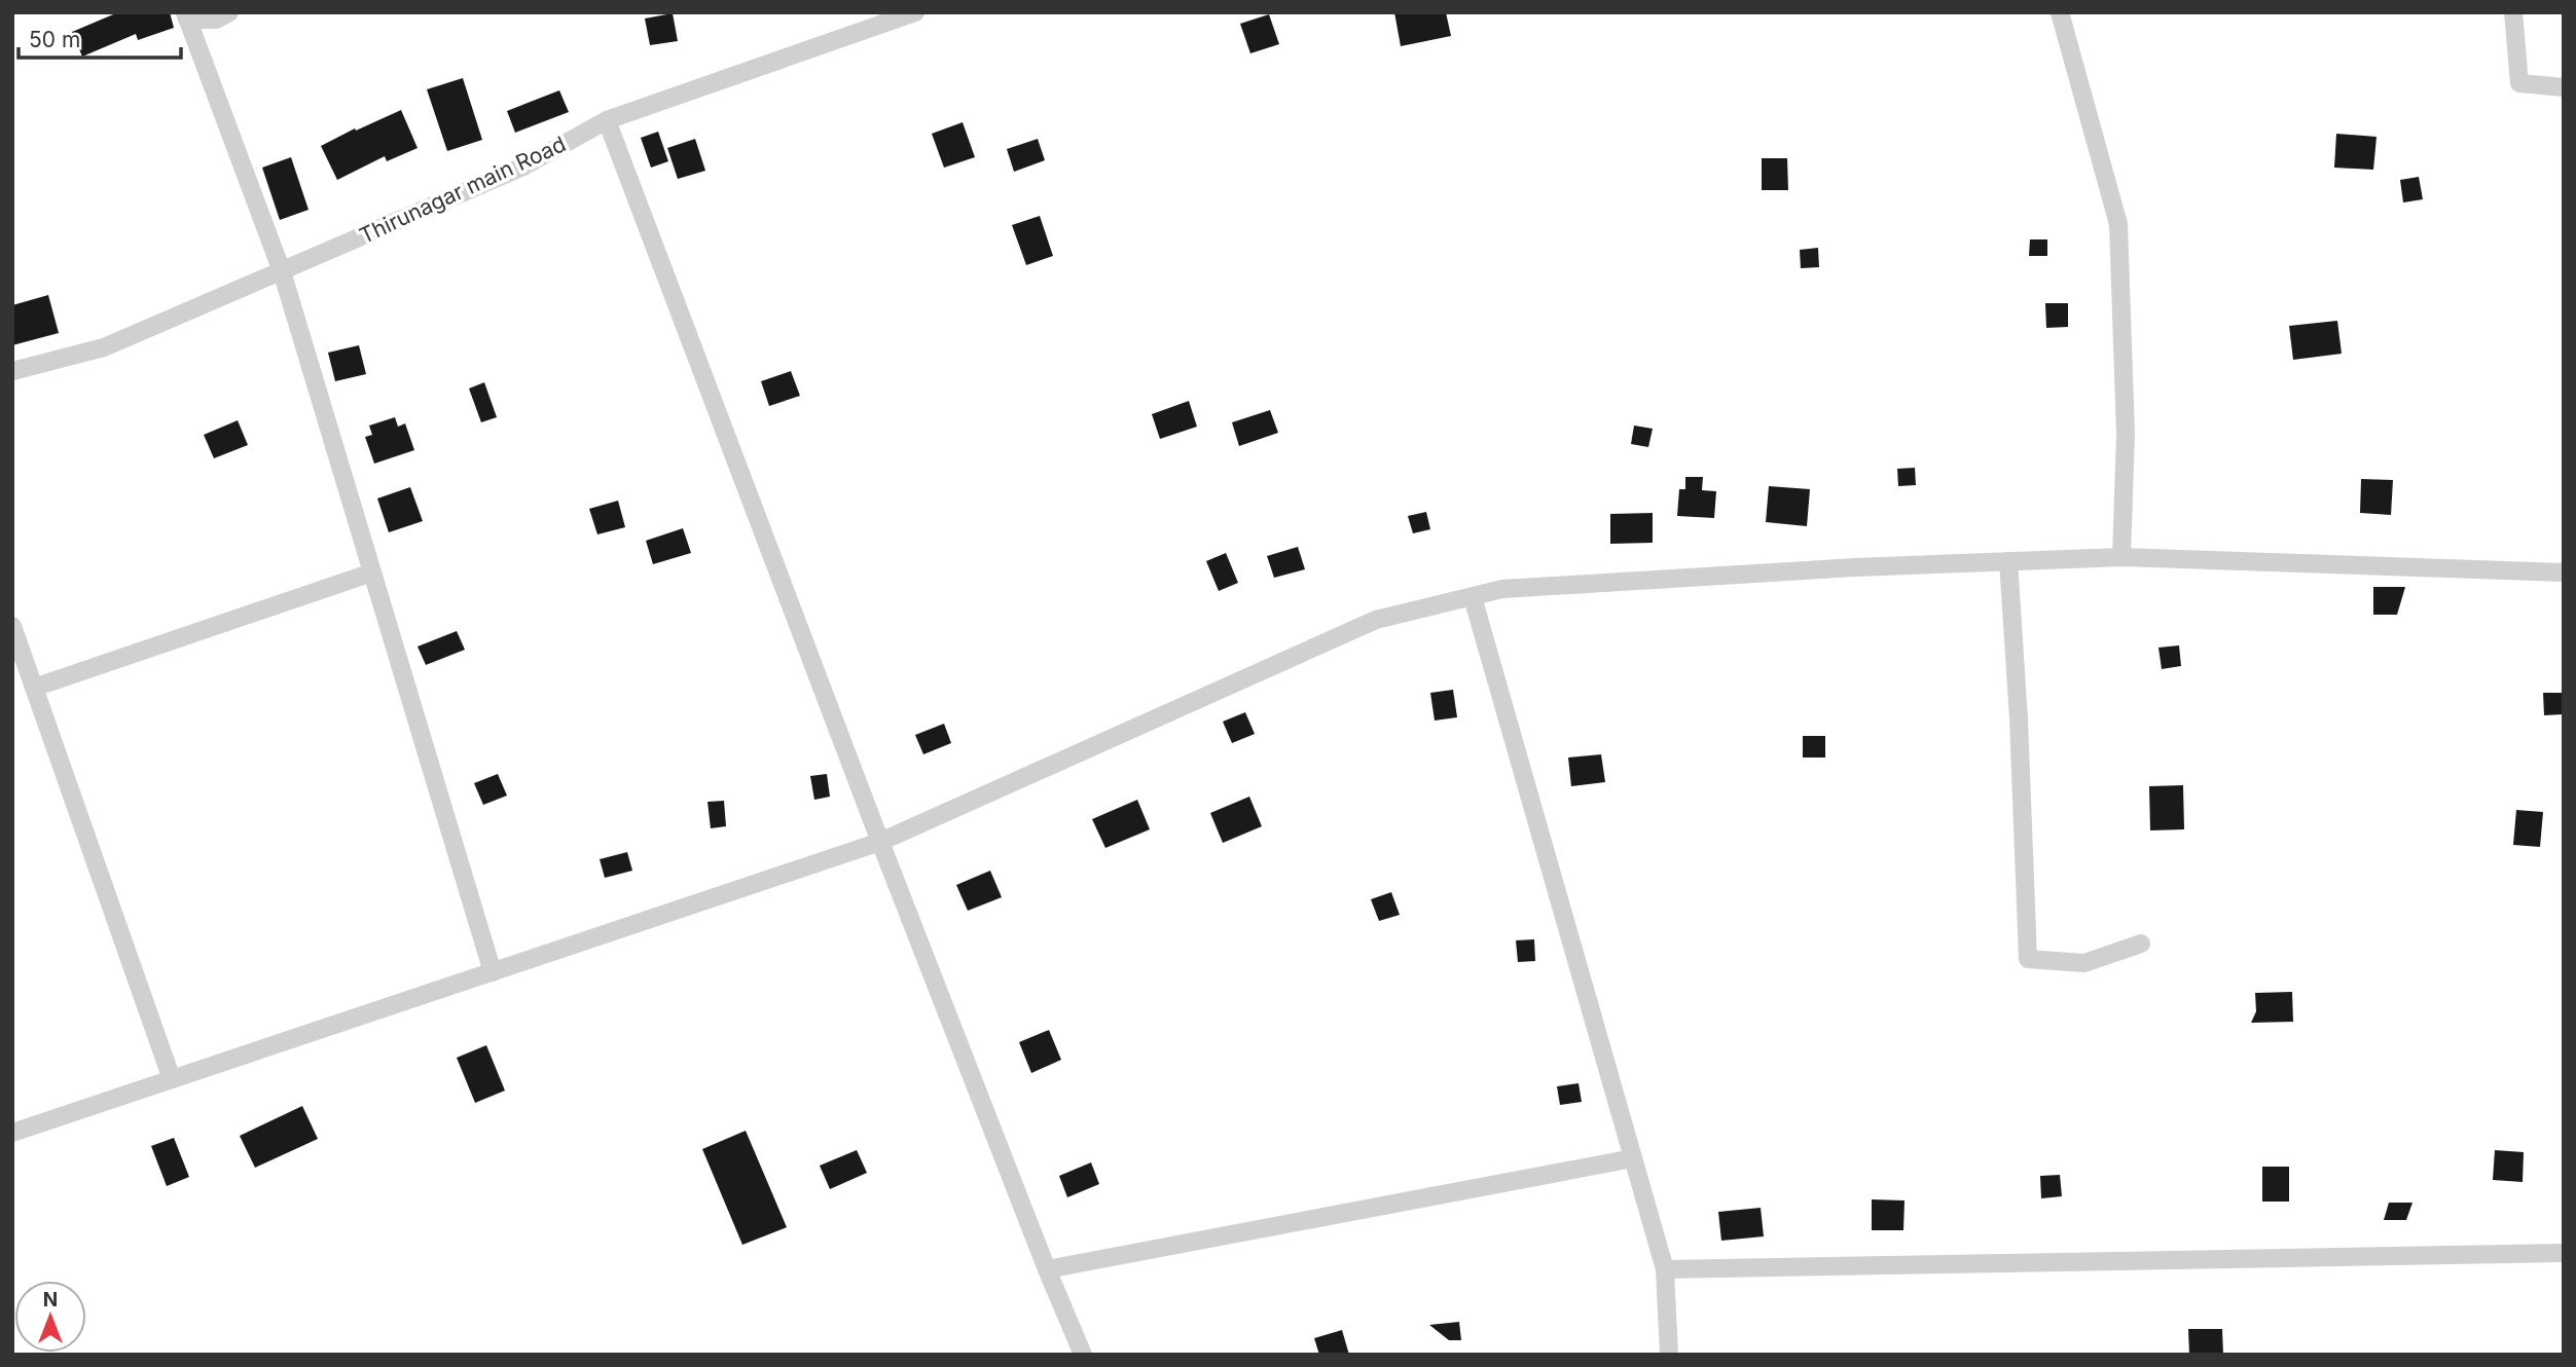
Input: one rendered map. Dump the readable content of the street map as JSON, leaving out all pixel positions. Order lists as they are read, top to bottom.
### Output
{
  "streets": {
    "street": ["Thirunagar main Road"]
  },
  "scale_bar": "50 m",
  "north": "top"
}
